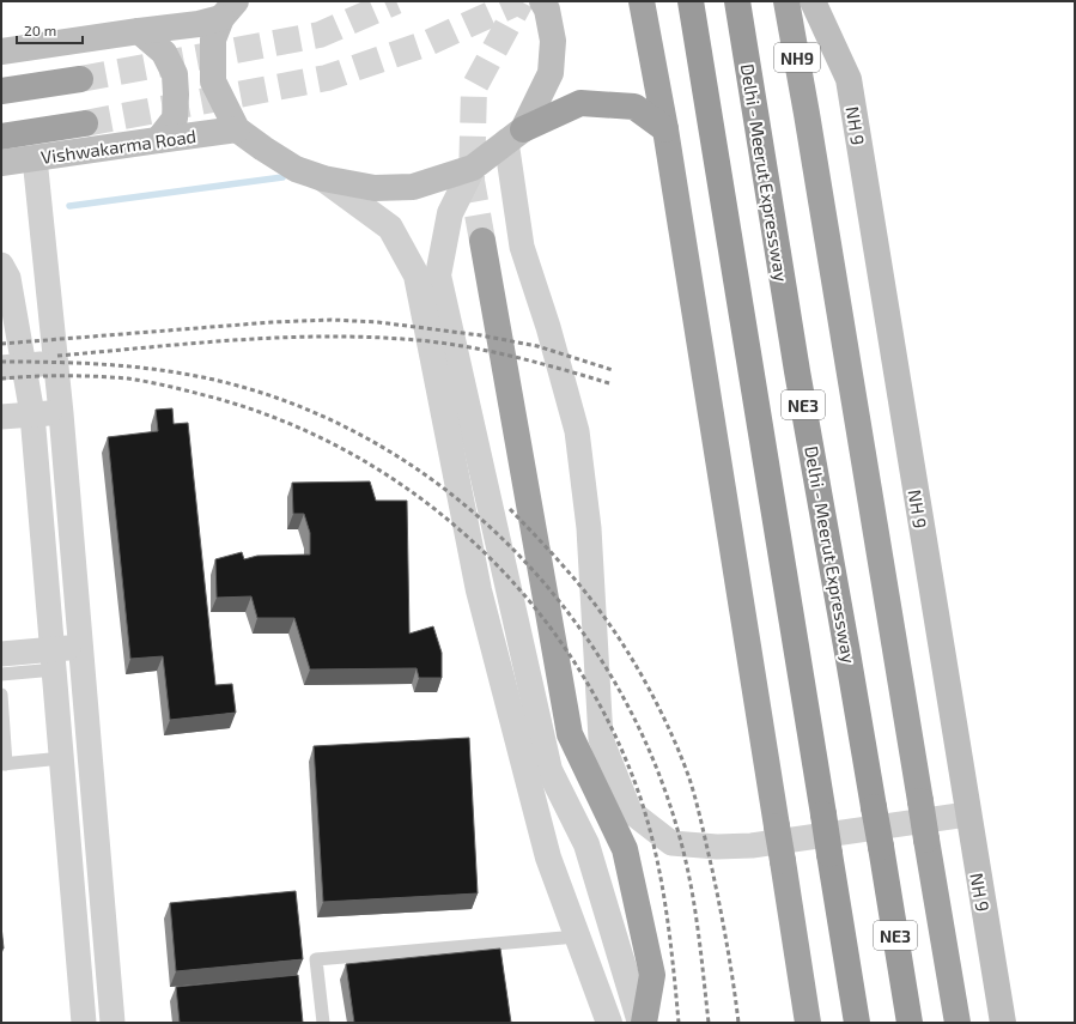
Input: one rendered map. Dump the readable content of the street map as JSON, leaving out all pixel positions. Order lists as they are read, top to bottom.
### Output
{
  "streets": {
    "highway": ["NH9", "Delhi - Meerut Expressway", "NE3"],
    "main road": ["NH 9", "Vishwakarma Road"]
  },
  "scale_bar": "20 m"
}
